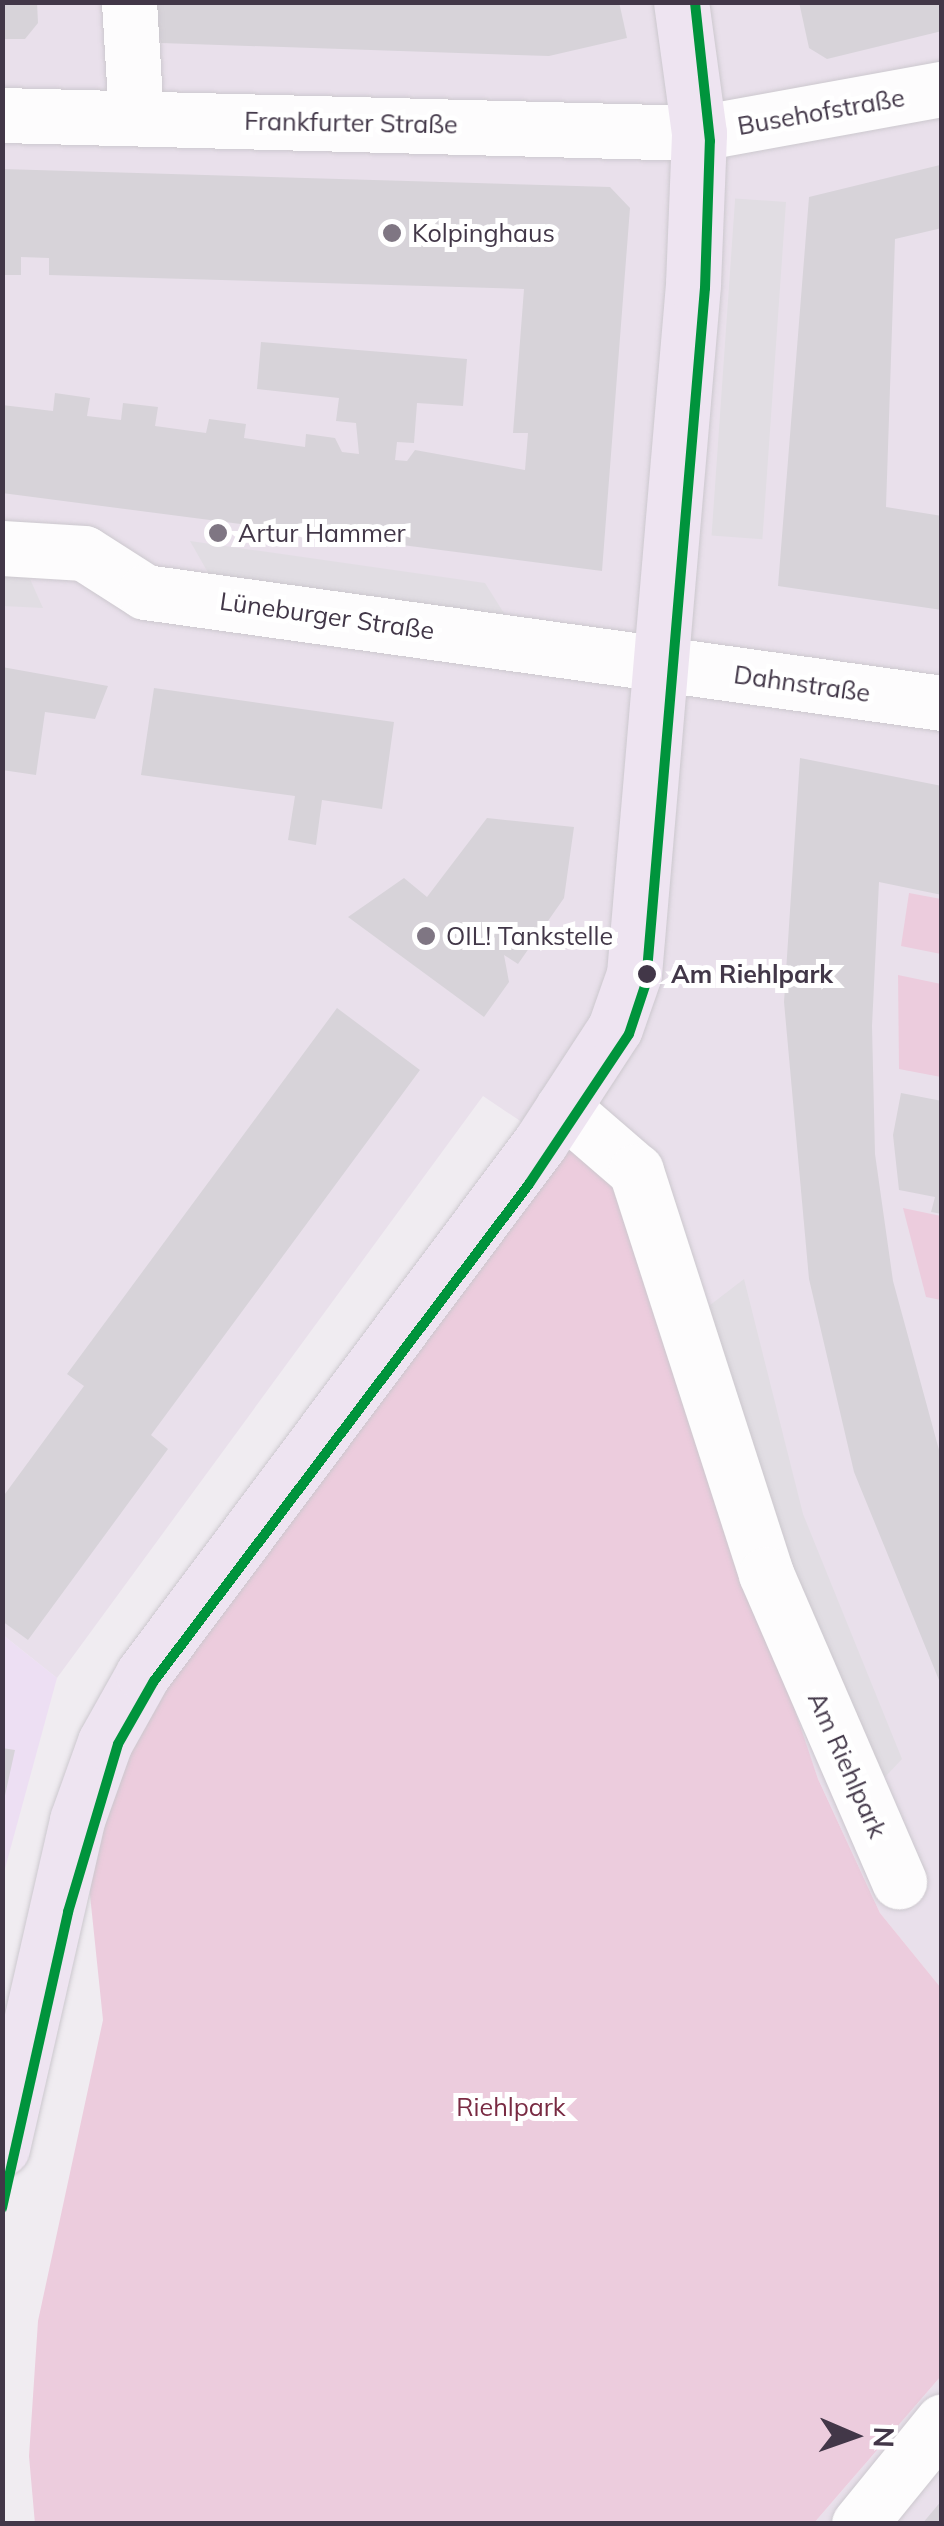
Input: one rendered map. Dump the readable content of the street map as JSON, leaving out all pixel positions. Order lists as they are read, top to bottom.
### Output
{
  "streets": {
    "street": [
      "Busehofstraße",
      "Frankfurter Straße",
      "Lüneburger Straße",
      "Dahnstraße",
      "Am Riehlpark"
    ]
  },
  "crossings": [
    ["Busehofstraße", "Frankfurter Straße"],
    ["Lüneburger Straße", "Dahnstraße"]
  ],
  "parks": ["Riehlpark"],
  "places": [
    "Kolpinghaus",
    "Artur Hammer",
    "OIL! Tankstelle",
    "Am Riehlpark"
  ],
  "north": "right"
}
